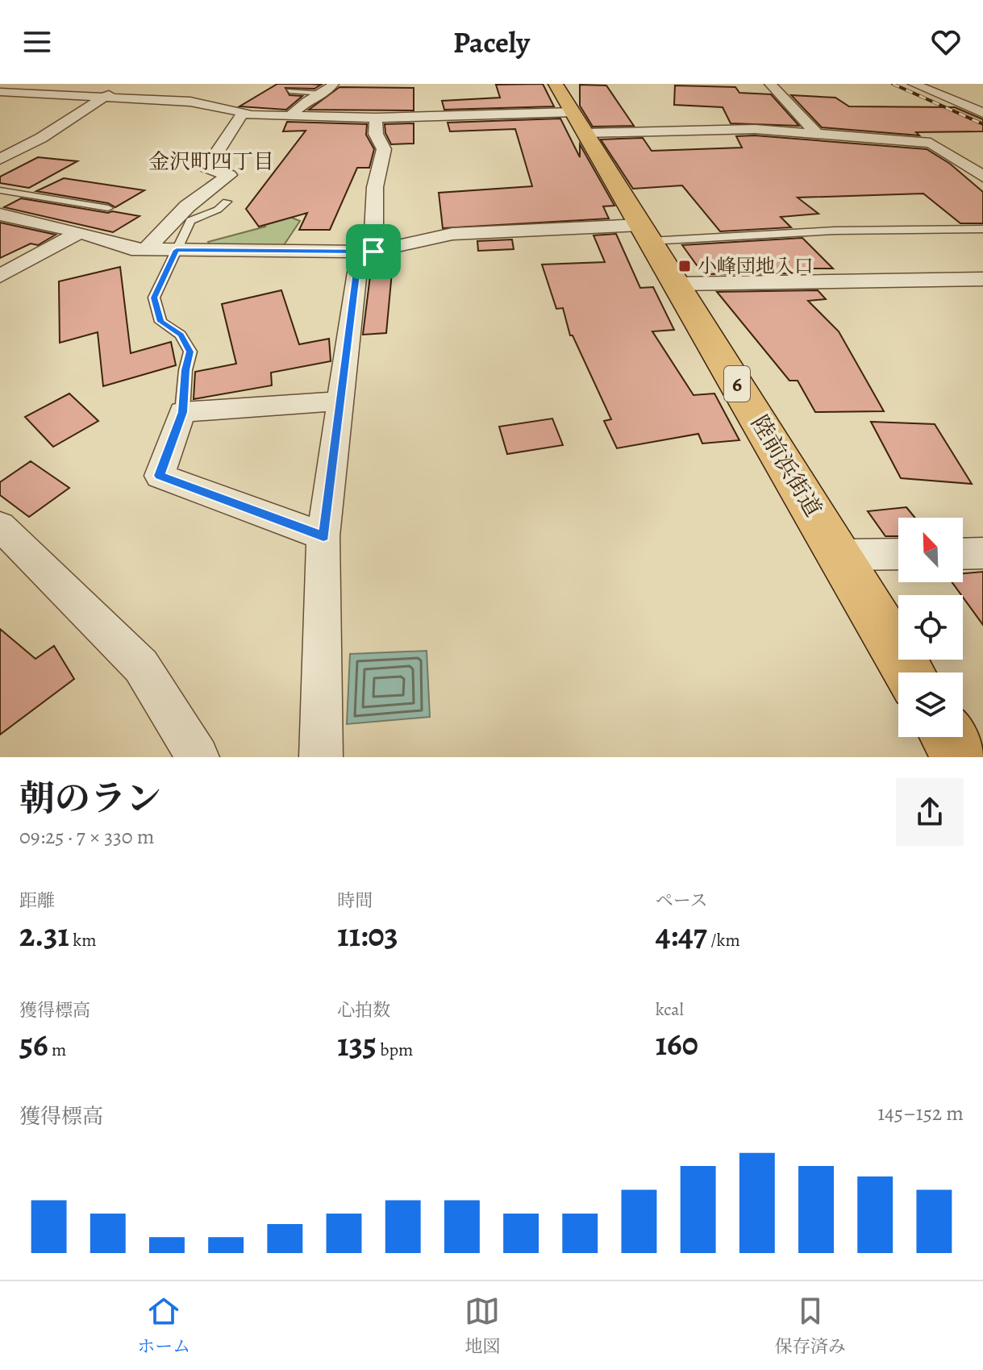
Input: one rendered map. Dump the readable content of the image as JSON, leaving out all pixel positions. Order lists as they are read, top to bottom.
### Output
{
  "streets": {
    "highway": ["6", "陸前浜街道"]
  },
  "districts": ["金沢町四丁目"],
  "places": {
    "transit": ["小峰団地入口"]
  },
  "north": "top left",
  "page": {
    "header": "Pacely",
    "heading": ["朝のラン", "09:25 · 7 × 330 m"],
    "stats": [
      ["距離", "2.31 km"],
      ["時間", "11:03"],
      ["ペース", "4:47 /km"],
      ["獲得標高", "56 m"],
      ["心拍数", "135 bpm"],
      ["kcal", "160"]
    ],
    "chart": ["獲得標高", "145–152 m"],
    "tabs": ["ホーム", "地図", "保存済み"]
  }
}
